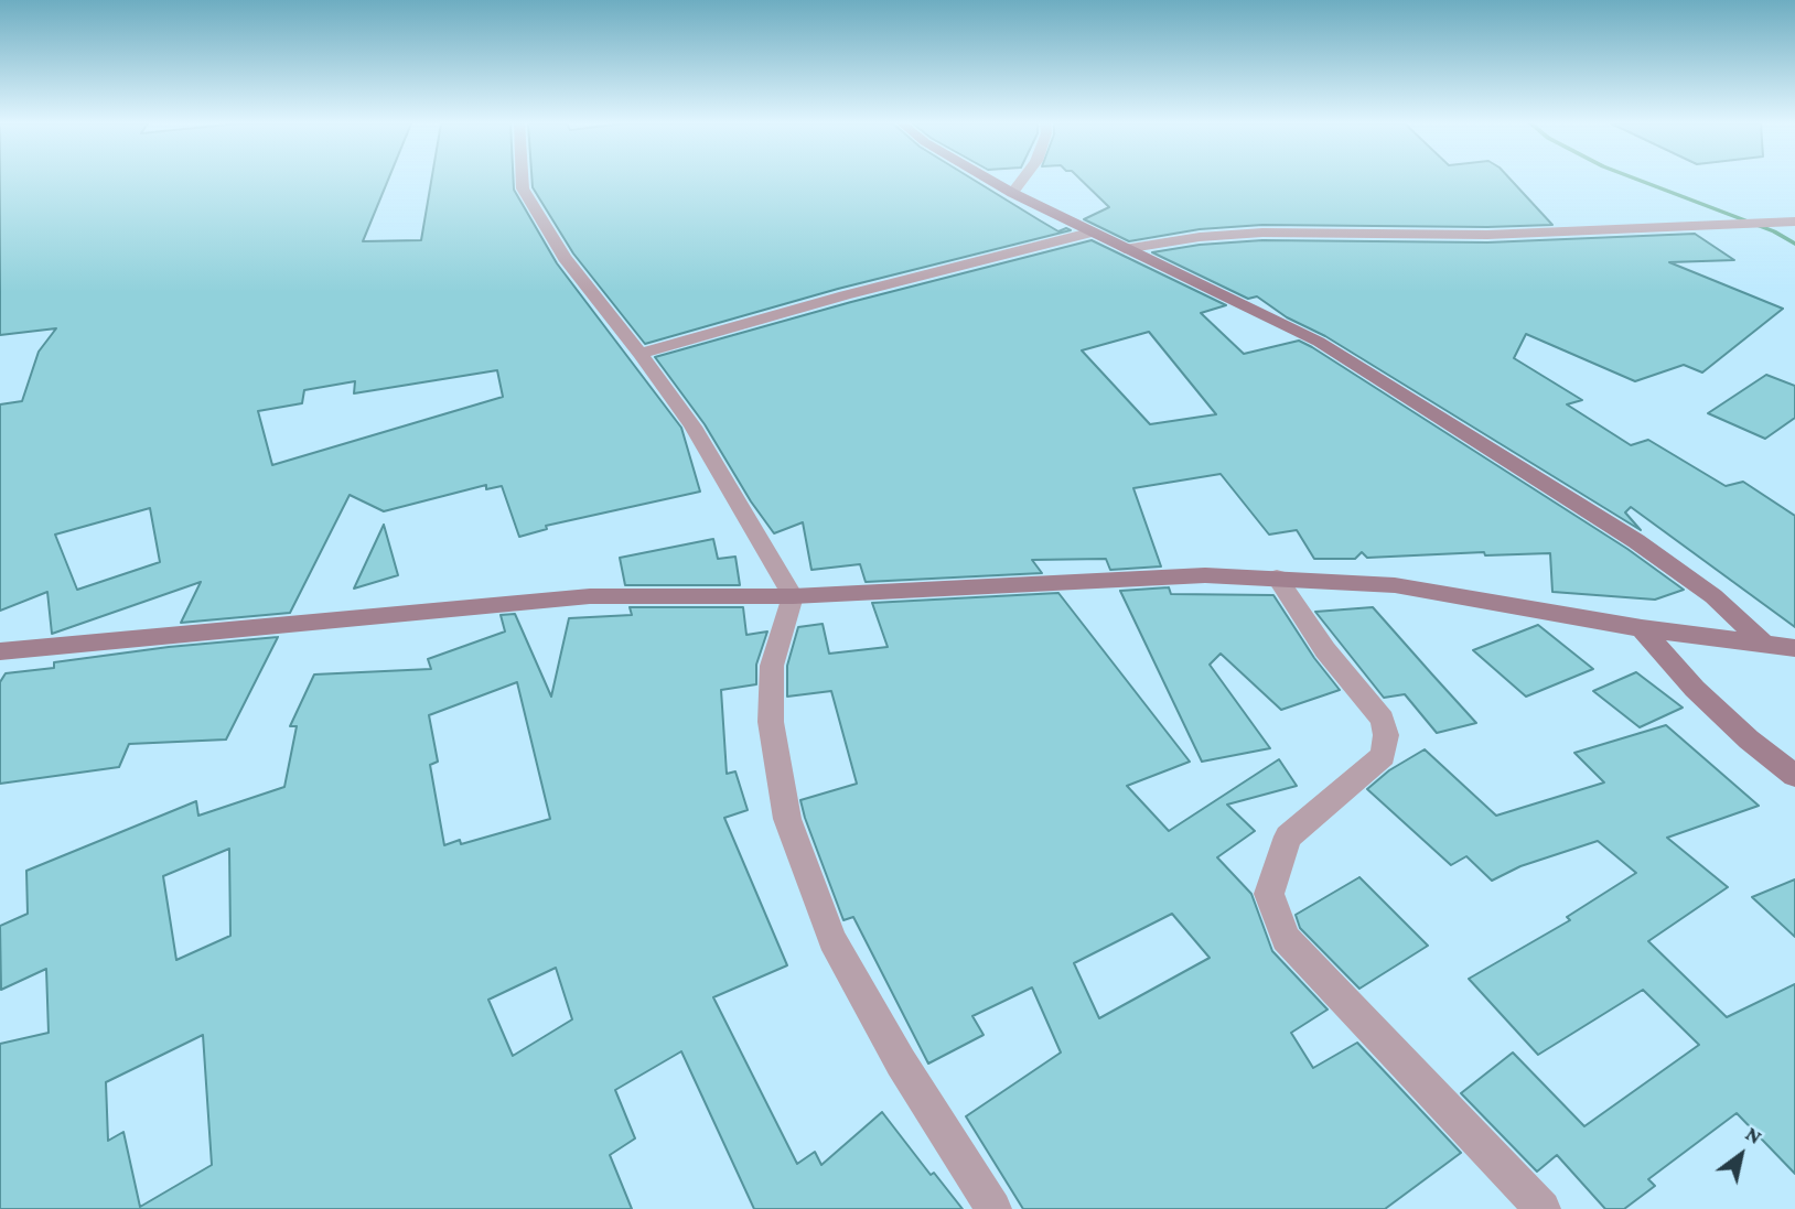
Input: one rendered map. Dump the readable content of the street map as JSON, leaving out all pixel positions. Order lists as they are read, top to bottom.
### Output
{
  "north": "top right"
}
